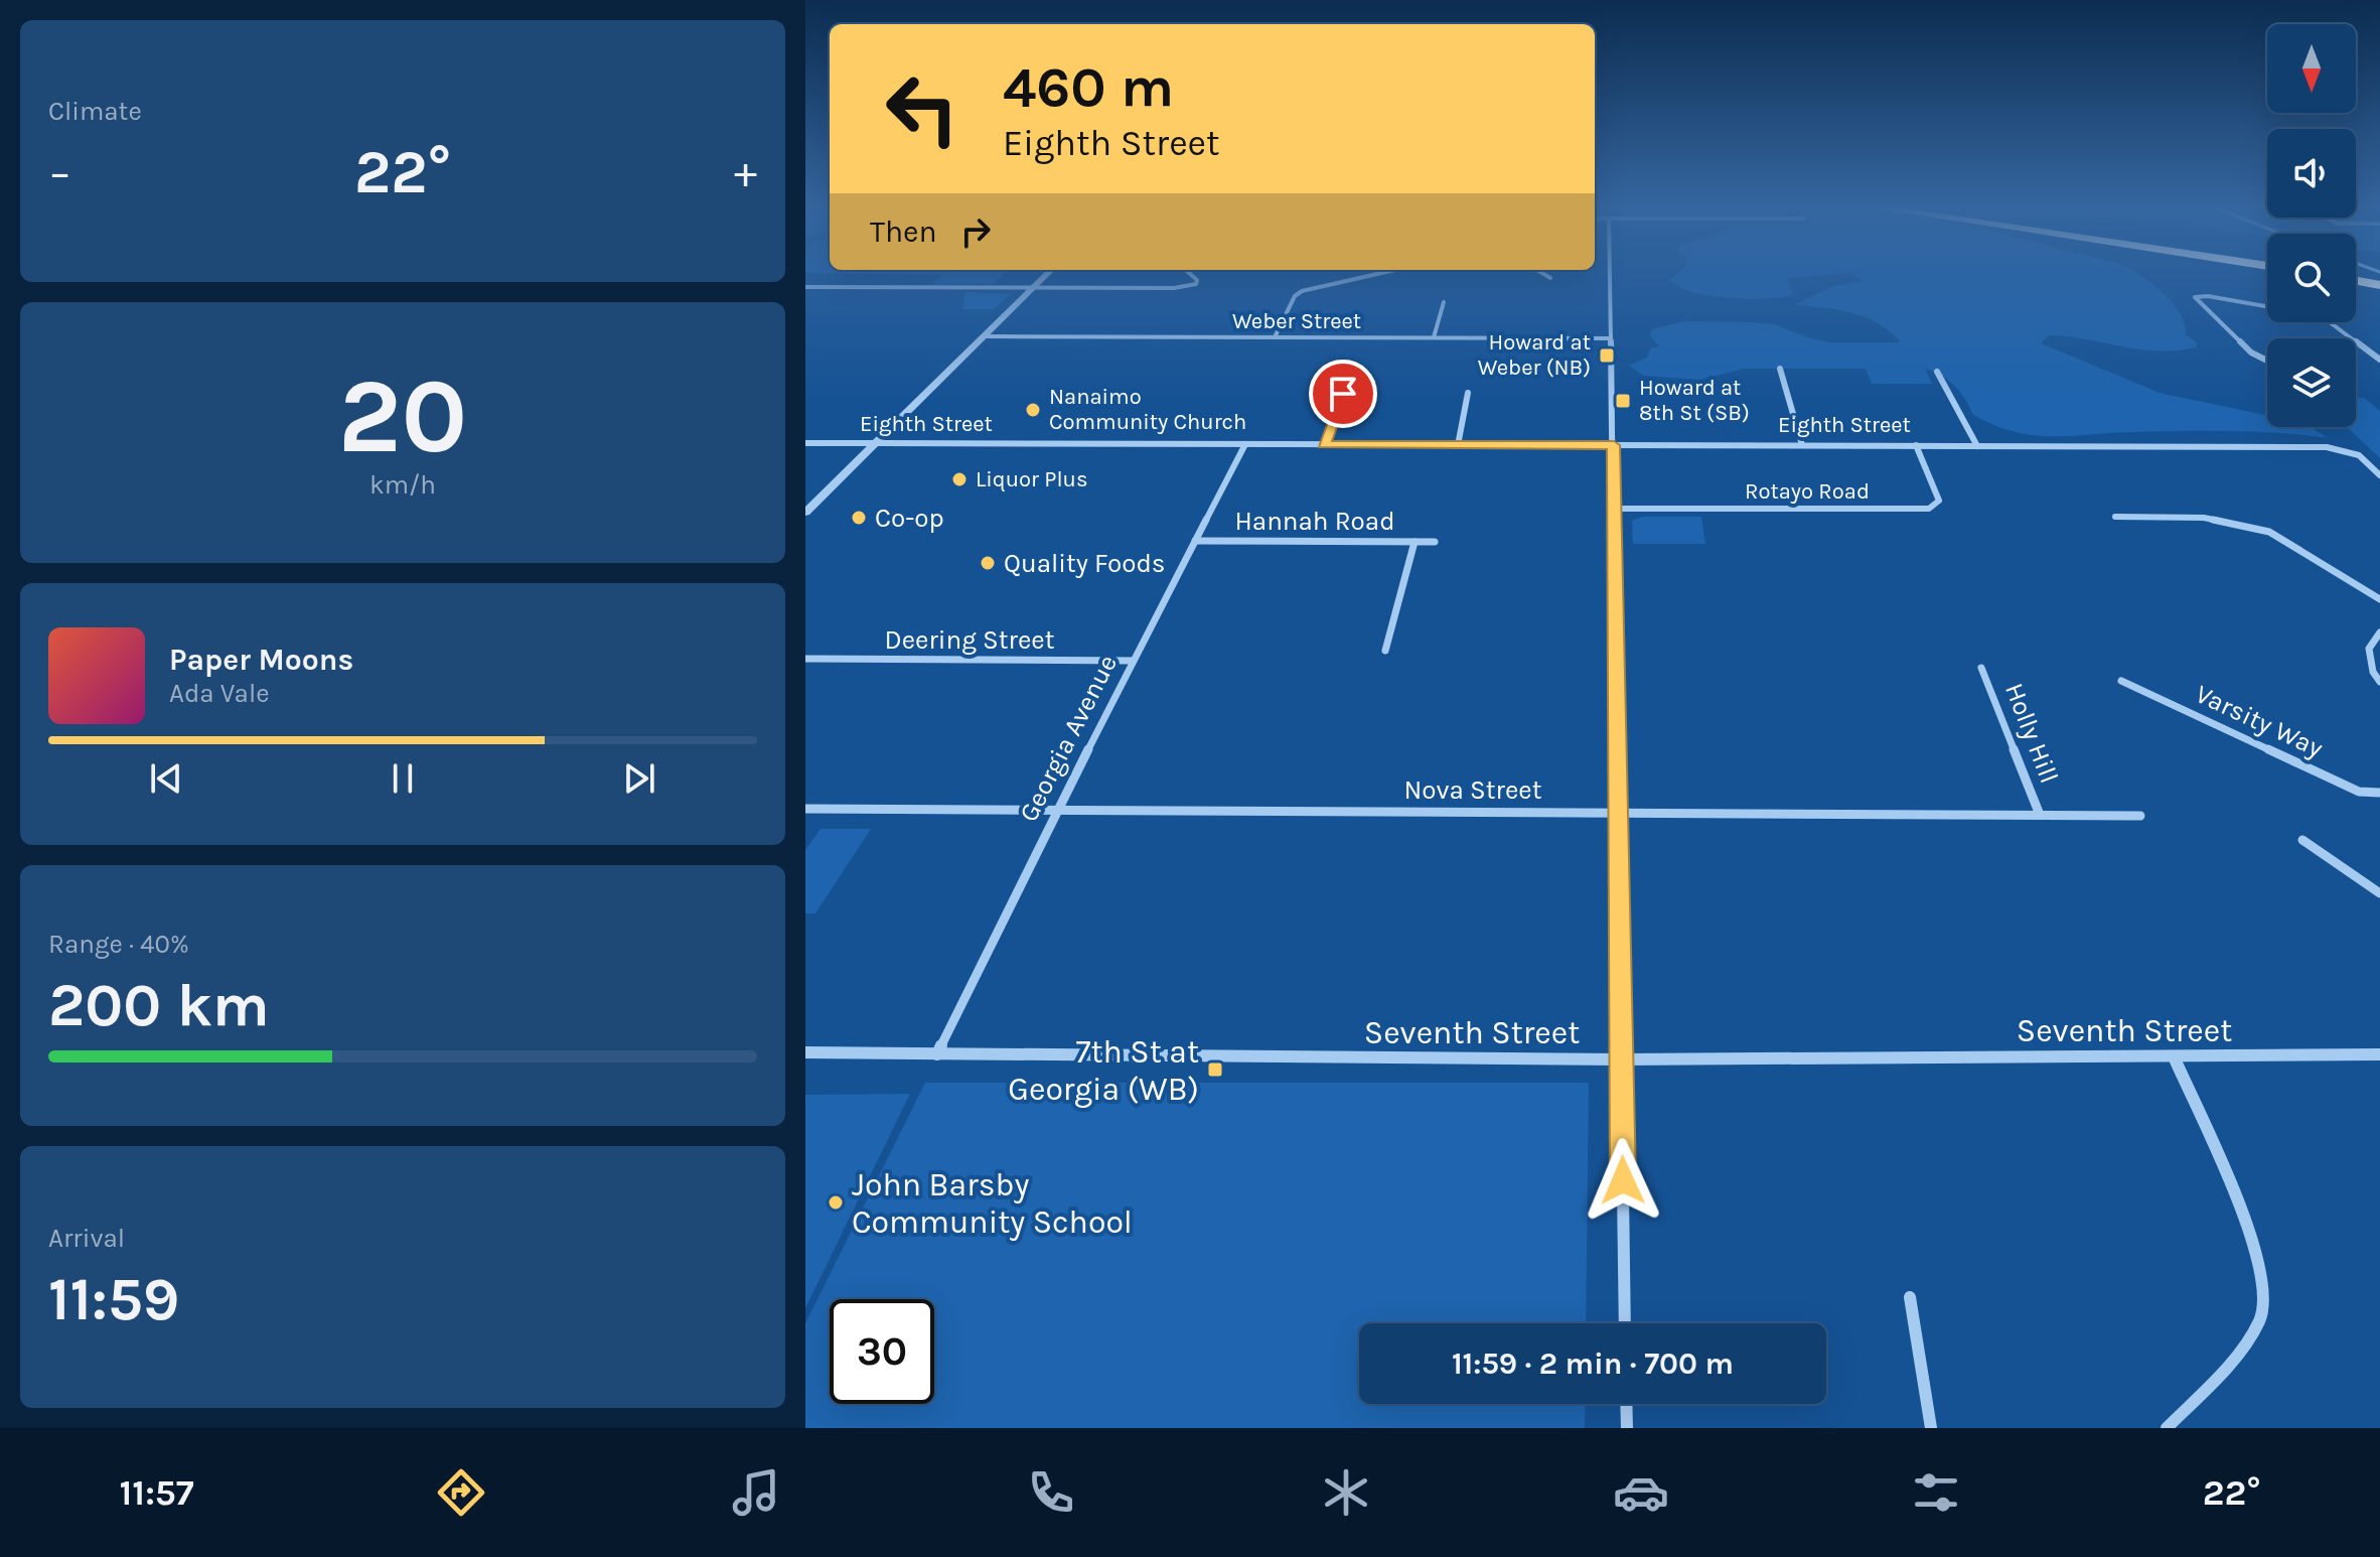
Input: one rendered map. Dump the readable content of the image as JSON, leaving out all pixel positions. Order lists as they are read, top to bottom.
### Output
{
  "streets": {
    "street": [
      "Weber Street",
      "Eighth Street",
      "Rotayo Road",
      "Hannah Road",
      "Deering Street",
      "Varsity Way",
      "Holly Hill",
      "Georgia Avenue",
      "Nova Street",
      "Seventh Street"
    ]
  },
  "crossings": [
    ["Eighth Street", "Rotayo Road"],
    ["Eighth Street", "Georgia Avenue"],
    ["Hannah Road", "Georgia Avenue"],
    ["Deering Street", "Georgia Avenue"],
    ["Holly Hill", "Nova Street"],
    ["Georgia Avenue", "Nova Street"],
    ["Georgia Avenue", "Seventh Street"]
  ],
  "places": {
    "transit": ["Howard at Weber (NB)", "Howard at 8th St (SB)", "7th St at Georgia (WB)"],
    "other": [
      "Nanaimo Community Church",
      "Liquor Plus",
      "Co-op",
      "Quality Foods",
      "John Barsby Community School"
    ]
  },
  "north": "bottom",
  "page": {
    "tile": [
      "Climate",
      ["20", "km/h"],
      ["Range · 40%", "200 km"],
      ["Arrival", "11:59"]
    ],
    "turn": ["460 m", "Eighth Street"],
    "heat": ["−", "22°", "+"],
    "then": "Then",
    "song": ["Paper Moons", "Ada Vale"],
    "limit": "30",
    "trip": "11:59 · 2 min · 700 m",
    "tabs": ["11:57", "22°"]
  }
}
